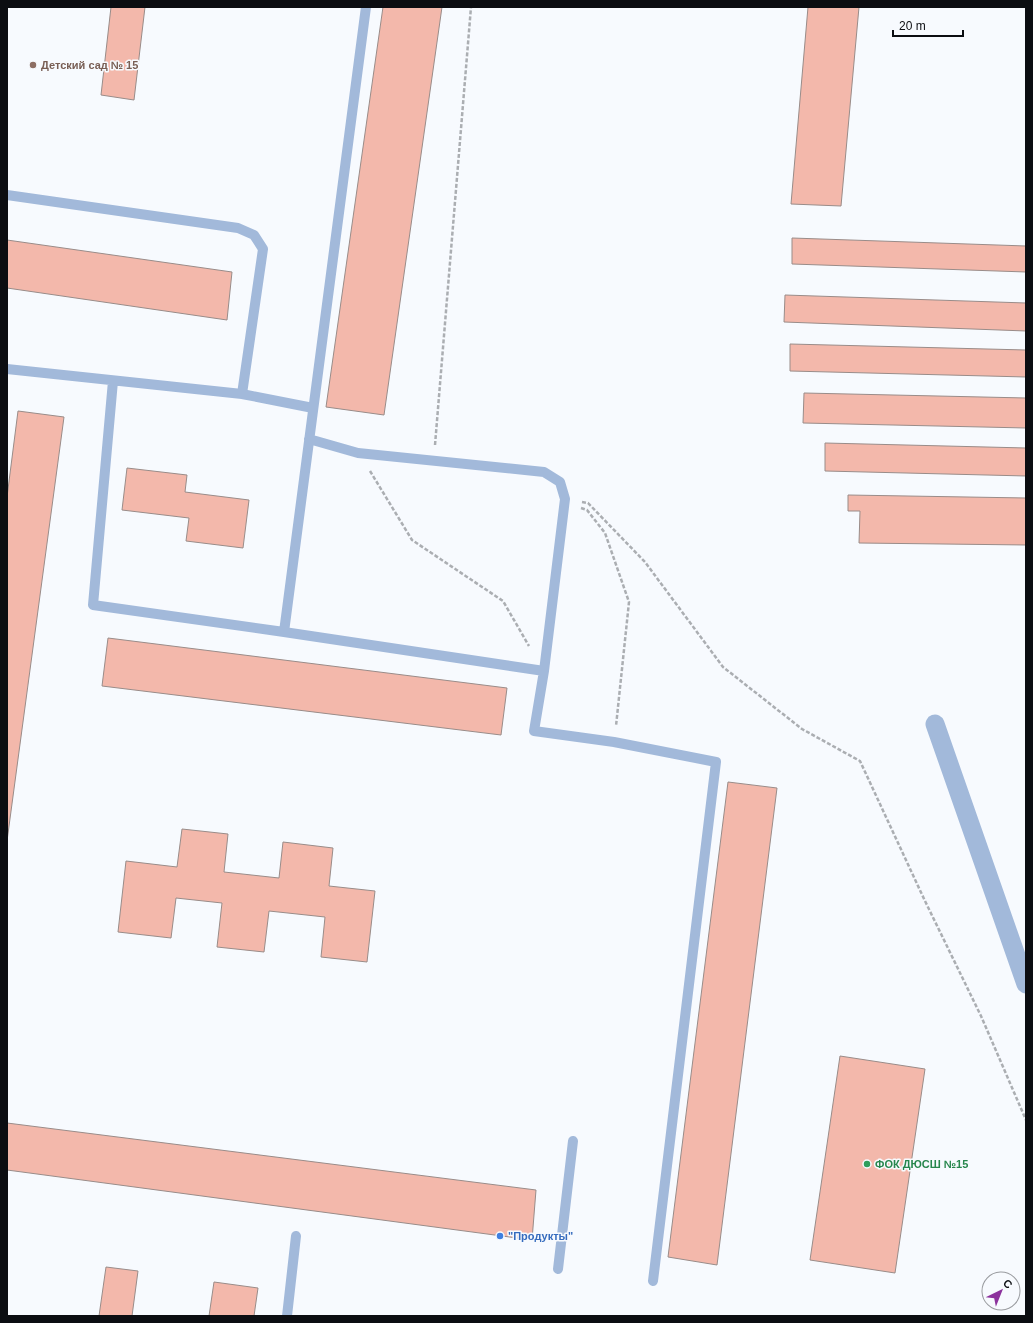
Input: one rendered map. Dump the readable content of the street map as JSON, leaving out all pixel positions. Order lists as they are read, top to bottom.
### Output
{
  "places": ["Детский сад № 15", "ФОК ДЮСШ №15", "\"Продукты\""],
  "scale_bar": "20 m",
  "north": "top right"
}
